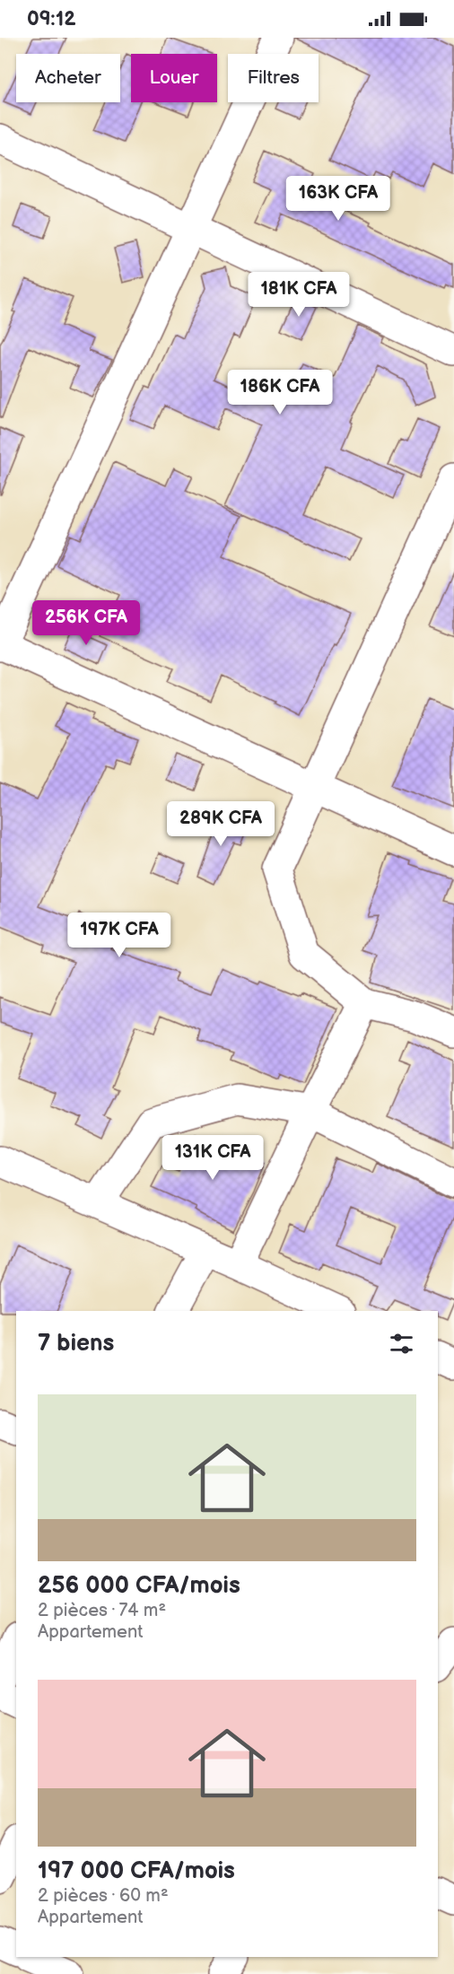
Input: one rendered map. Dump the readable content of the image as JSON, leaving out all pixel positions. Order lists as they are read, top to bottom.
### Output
{
  "page": {
    "status": "09:12",
    "chip": ["Acheter", "Louer", "Filtres"],
    "price": [
      "163K CFA",
      "181K CFA",
      "186K CFA",
      "256K CFA",
      "289K CFA",
      "197K CFA",
      "131K CFA"
    ],
    "heading": "7 biens",
    "list": [
      {
        "name": "256 000 CFA/mois",
        "note": "2 pièces · 74 m² · Appartement"
      },
      {
        "name": "197 000 CFA/mois",
        "note": "2 pièces · 60 m² · Appartement"
      }
    ]
  }
}
